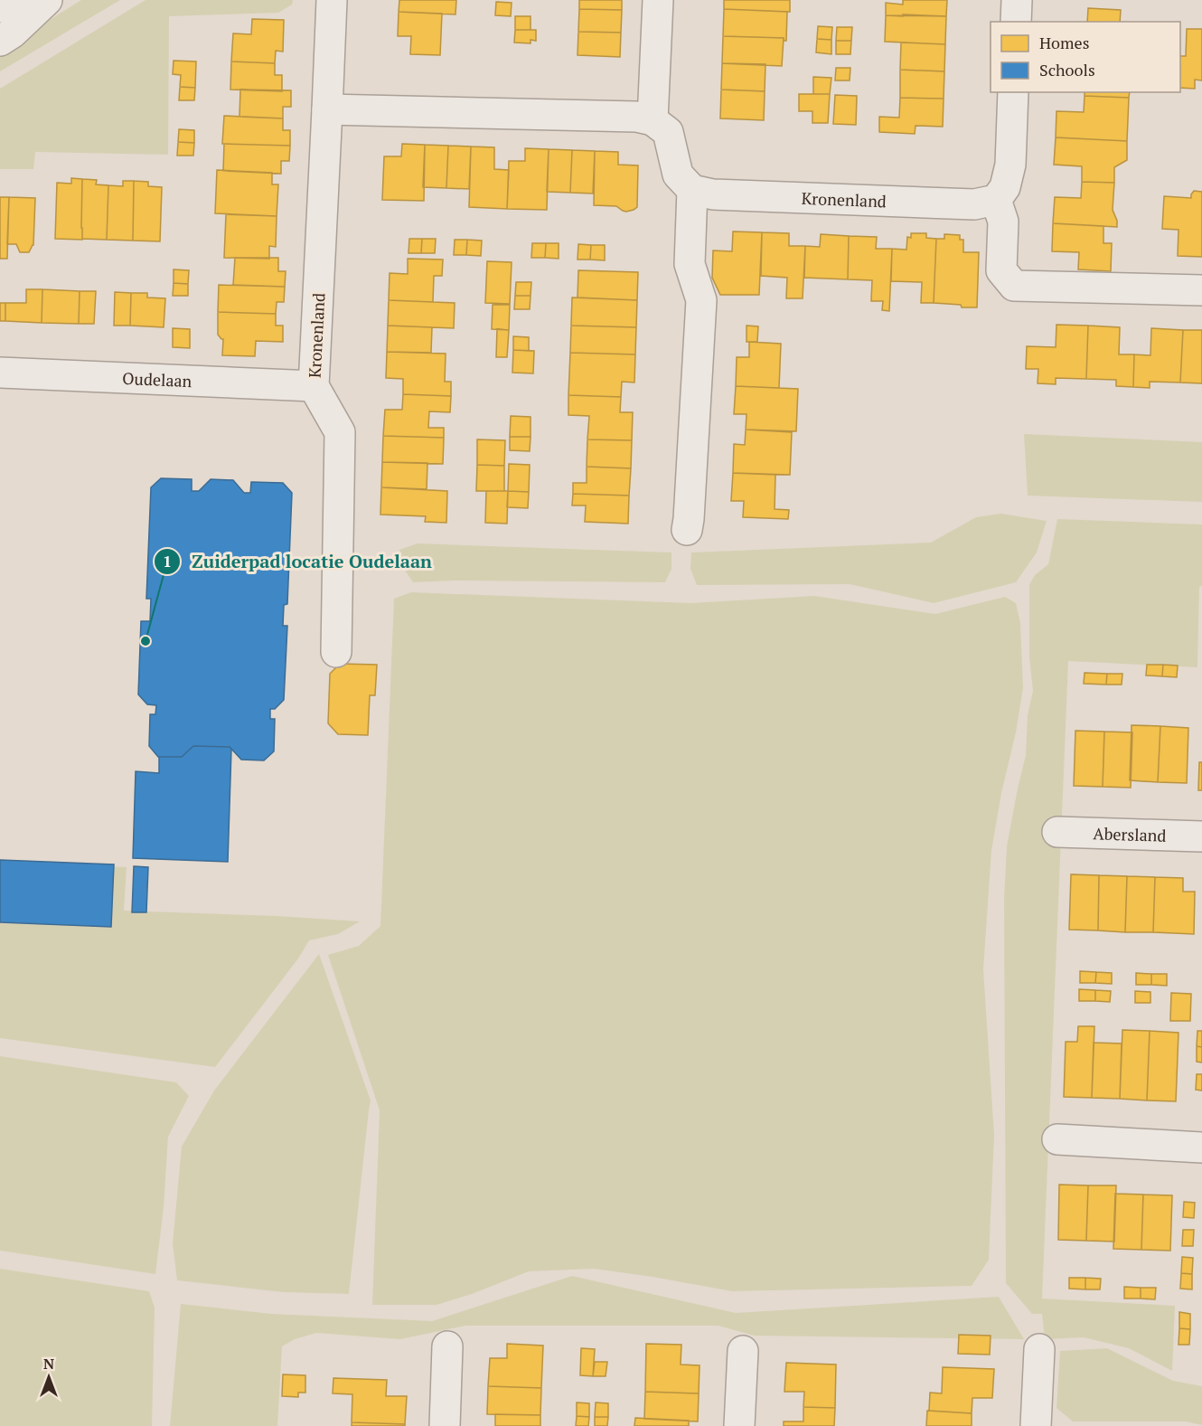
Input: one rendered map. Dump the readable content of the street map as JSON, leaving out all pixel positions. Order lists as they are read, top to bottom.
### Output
{
  "streets": {
    "street": ["Kronenland", "Oudelaan", "Abersland"]
  },
  "crossings": [
    ["Kronenland", "Oudelaan"]
  ],
  "places": ["Zuiderpad locatie Oudelaan"],
  "legend": ["Homes", "Schools"],
  "north": "top"
}
